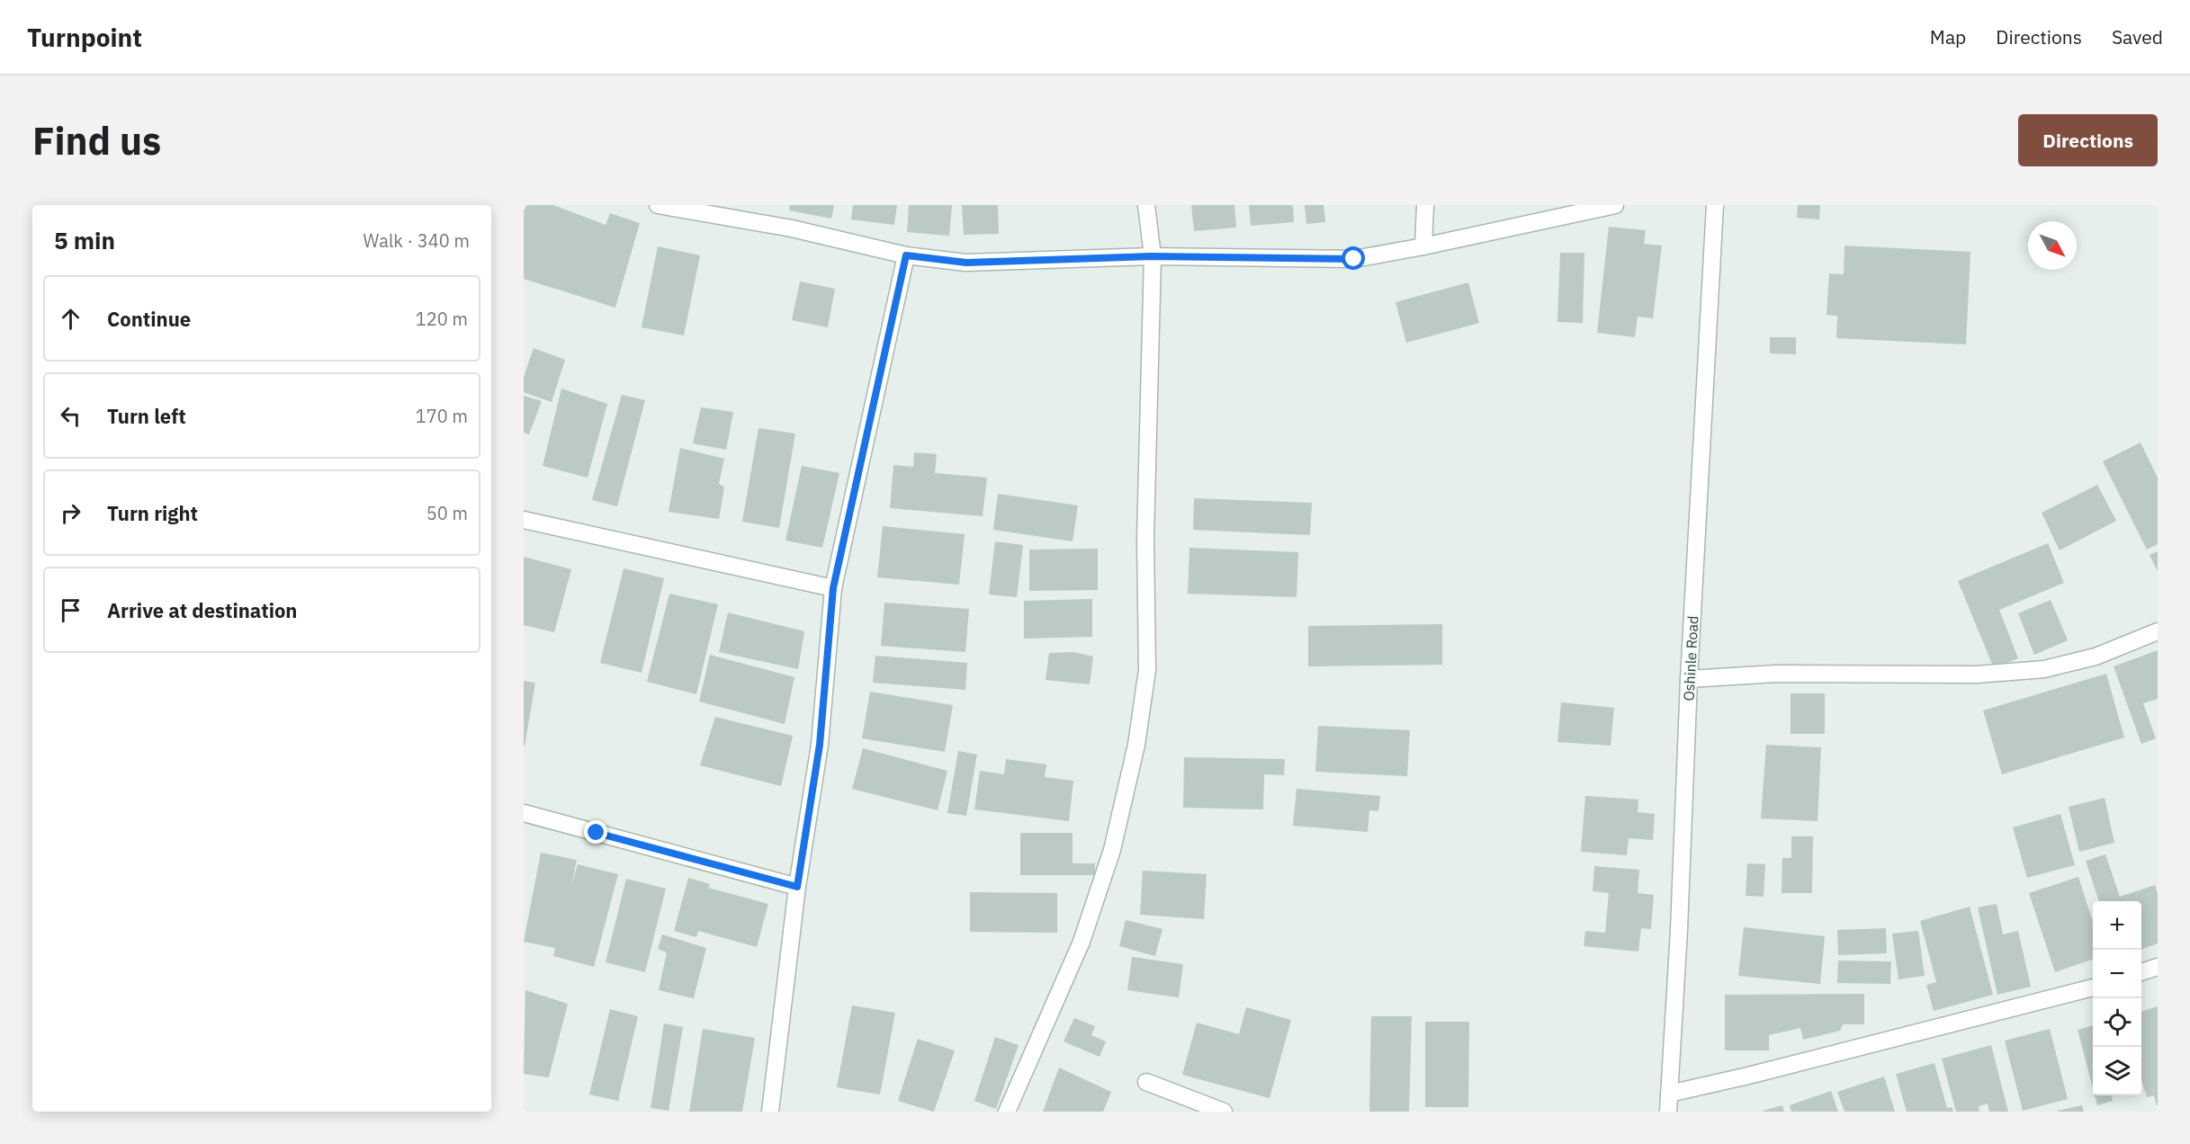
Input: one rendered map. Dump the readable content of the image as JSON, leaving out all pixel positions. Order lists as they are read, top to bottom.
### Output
{
  "streets": {
    "street": ["Oshinle Road"]
  },
  "north": "bottom right",
  "page": {
    "header": "Turnpoint",
    "nav": ["Map", "Directions", "Saved"],
    "buttons": "Directions",
    "title": "Find us",
    "heading": ["5 min", "Walk · 340 m"],
    "list": [
      ["Continue", "120 m"],
      ["Turn left", "170 m"],
      ["Turn right", "50 m"],
      "Arrive at destination"
    ],
    "map_buttons": ["+", "−"]
  }
}
